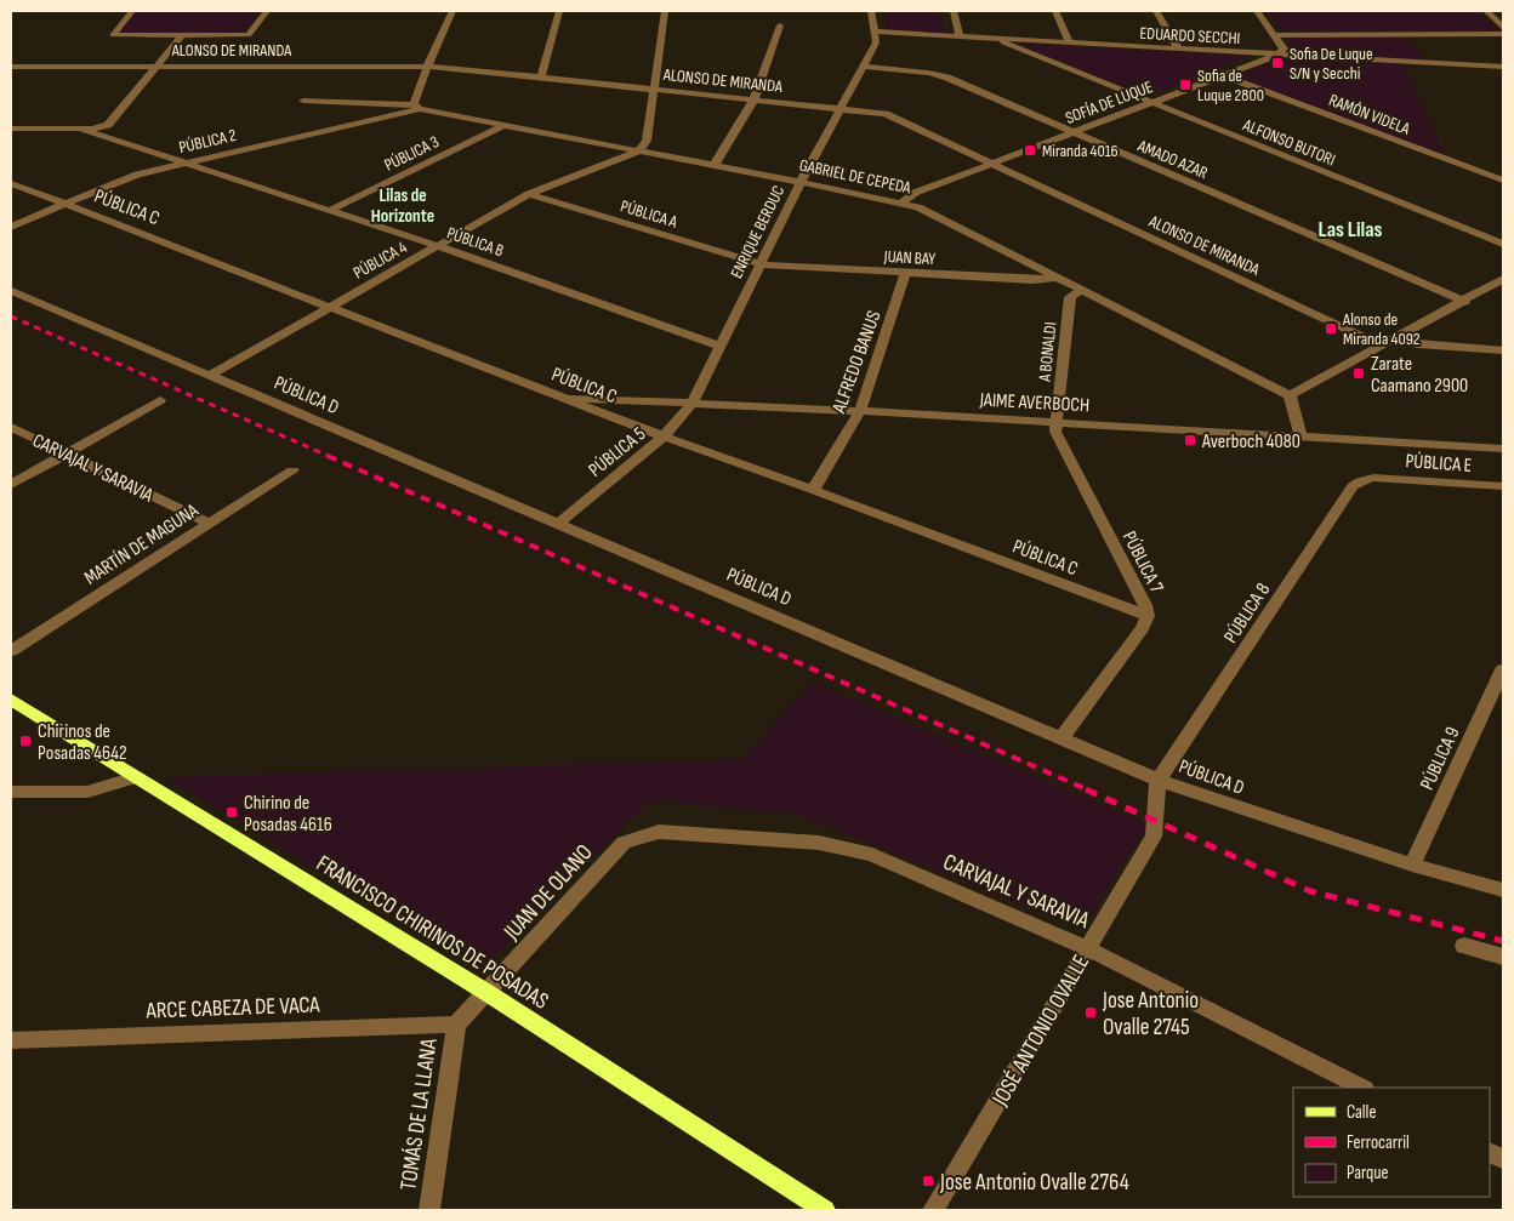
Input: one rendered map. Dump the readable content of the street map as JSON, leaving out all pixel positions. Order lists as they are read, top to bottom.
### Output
{
  "streets": {
    "main road": ["FRANCISCO CHIRINOS DE POSADAS"],
    "street": [
      "EDUARDO SECCHI",
      "ALONSO DE MIRANDA",
      "SOFÍA DE LUQUE",
      "RAMÓN VIDELA",
      "PÚBLICA 2",
      "ALFONSO BUTORI",
      "PÚBLICA 3",
      "AMADO AZAR",
      "GABRIEL DE CEPEDA",
      "PÚBLICA C",
      "PÚBLICA A",
      "ENRIQUE BERDUC",
      "PÚBLICA B",
      "JUAN BAY",
      "PÚBLICA 4",
      "A BONALDI",
      "ALFREDO BANUS",
      "PÚBLICA D",
      "JAIME AVERBOCH",
      "PÚBLICA 5",
      "PÚBLICA E",
      "CARVAJAL Y SARAVIA",
      "MARTÍN DE MAGUNA",
      "PÚBLICA 7",
      "PÚBLICA 8",
      "PÚBLICA 9",
      "JUAN DE OLANO",
      "ARCE CABEZA DE VACA",
      "JOSÉ ANTONIO OVALLE",
      "TOMÁS DE LA LLANA"
    ]
  },
  "crossings": [
    ["EDUARDO SECCHI", "SOFÍA DE LUQUE"],
    ["EDUARDO SECCHI", "ALFONSO BUTORI"],
    ["EDUARDO SECCHI", "ENRIQUE BERDUC"],
    ["ALONSO DE MIRANDA", "SOFÍA DE LUQUE"],
    ["ALONSO DE MIRANDA", "ENRIQUE BERDUC"],
    ["SOFÍA DE LUQUE", "RAMÓN VIDELA"],
    ["SOFÍA DE LUQUE", "ALFONSO BUTORI"],
    ["SOFÍA DE LUQUE", "AMADO AZAR"],
    ["SOFÍA DE LUQUE", "GABRIEL DE CEPEDA"],
    ["PÚBLICA 2", "GABRIEL DE CEPEDA"],
    ["PÚBLICA 2", "PÚBLICA C"],
    ["PÚBLICA 2", "PÚBLICA B"],
    ["PÚBLICA 3", "GABRIEL DE CEPEDA"],
    ["PÚBLICA 3", "PÚBLICA B"],
    ["AMADO AZAR", "ENRIQUE BERDUC"],
    ["GABRIEL DE CEPEDA", "ENRIQUE BERDUC"],
    ["GABRIEL DE CEPEDA", "JUAN BAY"],
    ["GABRIEL DE CEPEDA", "PÚBLICA 4"],
    ["GABRIEL DE CEPEDA", "A BONALDI"],
    ["PÚBLICA C", "PÚBLICA 4"],
    ["PÚBLICA C", "ALFREDO BANUS"],
    ["PÚBLICA C", "JAIME AVERBOCH"],
    ["PÚBLICA C", "PÚBLICA 5"],
    ["PÚBLICA C", "PÚBLICA 7"],
    ["PÚBLICA A", "ENRIQUE BERDUC"],
    ["PÚBLICA A", "JUAN BAY"],
    ["PÚBLICA A", "PÚBLICA 4"],
    ["ENRIQUE BERDUC", "PÚBLICA B"],
    ["ENRIQUE BERDUC", "JUAN BAY"],
    ["ENRIQUE BERDUC", "JAIME AVERBOCH"],
    ["ENRIQUE BERDUC", "PÚBLICA 5"],
    ["PÚBLICA B", "PÚBLICA 4"],
    ["JUAN BAY", "ALFREDO BANUS"],
    ["PÚBLICA 4", "PÚBLICA D"],
    ["A BONALDI", "JAIME AVERBOCH"],
    ["A BONALDI", "PÚBLICA 7"],
    ["ALFREDO BANUS", "JAIME AVERBOCH"],
    ["PÚBLICA D", "PÚBLICA 5"],
    ["PÚBLICA D", "PÚBLICA 7"],
    ["PÚBLICA D", "PÚBLICA 8"],
    ["PÚBLICA D", "PÚBLICA 9"],
    ["PÚBLICA D", "JOSÉ ANTONIO OVALLE"],
    ["JAIME AVERBOCH", "PÚBLICA 5"],
    ["JAIME AVERBOCH", "PÚBLICA 7"],
    ["PÚBLICA E", "PÚBLICA 8"],
    ["CARVAJAL Y SARAVIA", "MARTÍN DE MAGUNA"],
    ["CARVAJAL Y SARAVIA", "JUAN DE OLANO"],
    ["CARVAJAL Y SARAVIA", "JOSÉ ANTONIO OVALLE"],
    ["PÚBLICA 8", "JOSÉ ANTONIO OVALLE"],
    ["JUAN DE OLANO", "FRANCISCO CHIRINOS DE POSADAS"],
    ["JUAN DE OLANO", "ARCE CABEZA DE VACA"],
    ["JUAN DE OLANO", "TOMÁS DE LA LLANA"],
    ["ARCE CABEZA DE VACA", "TOMÁS DE LA LLANA"]
  ],
  "districts": ["Lilas de Horizonte", "Las Lilas"],
  "places": {
    "transit": [
      "Sofia De Luque S/N y Secchi",
      "Sofia de Luque 2800",
      "Miranda 4016",
      "Alonso de Miranda 4092",
      "Zarate Caamano 2900",
      "Averboch 4080",
      "Chirinos de Posadas 4642",
      "Chirino de Posadas 4616",
      "Jose Antonio Ovalle 2745",
      "Jose Antonio Ovalle 2764"
    ]
  },
  "legend": ["Calle", "Ferrocarril", "Parque"]
}
